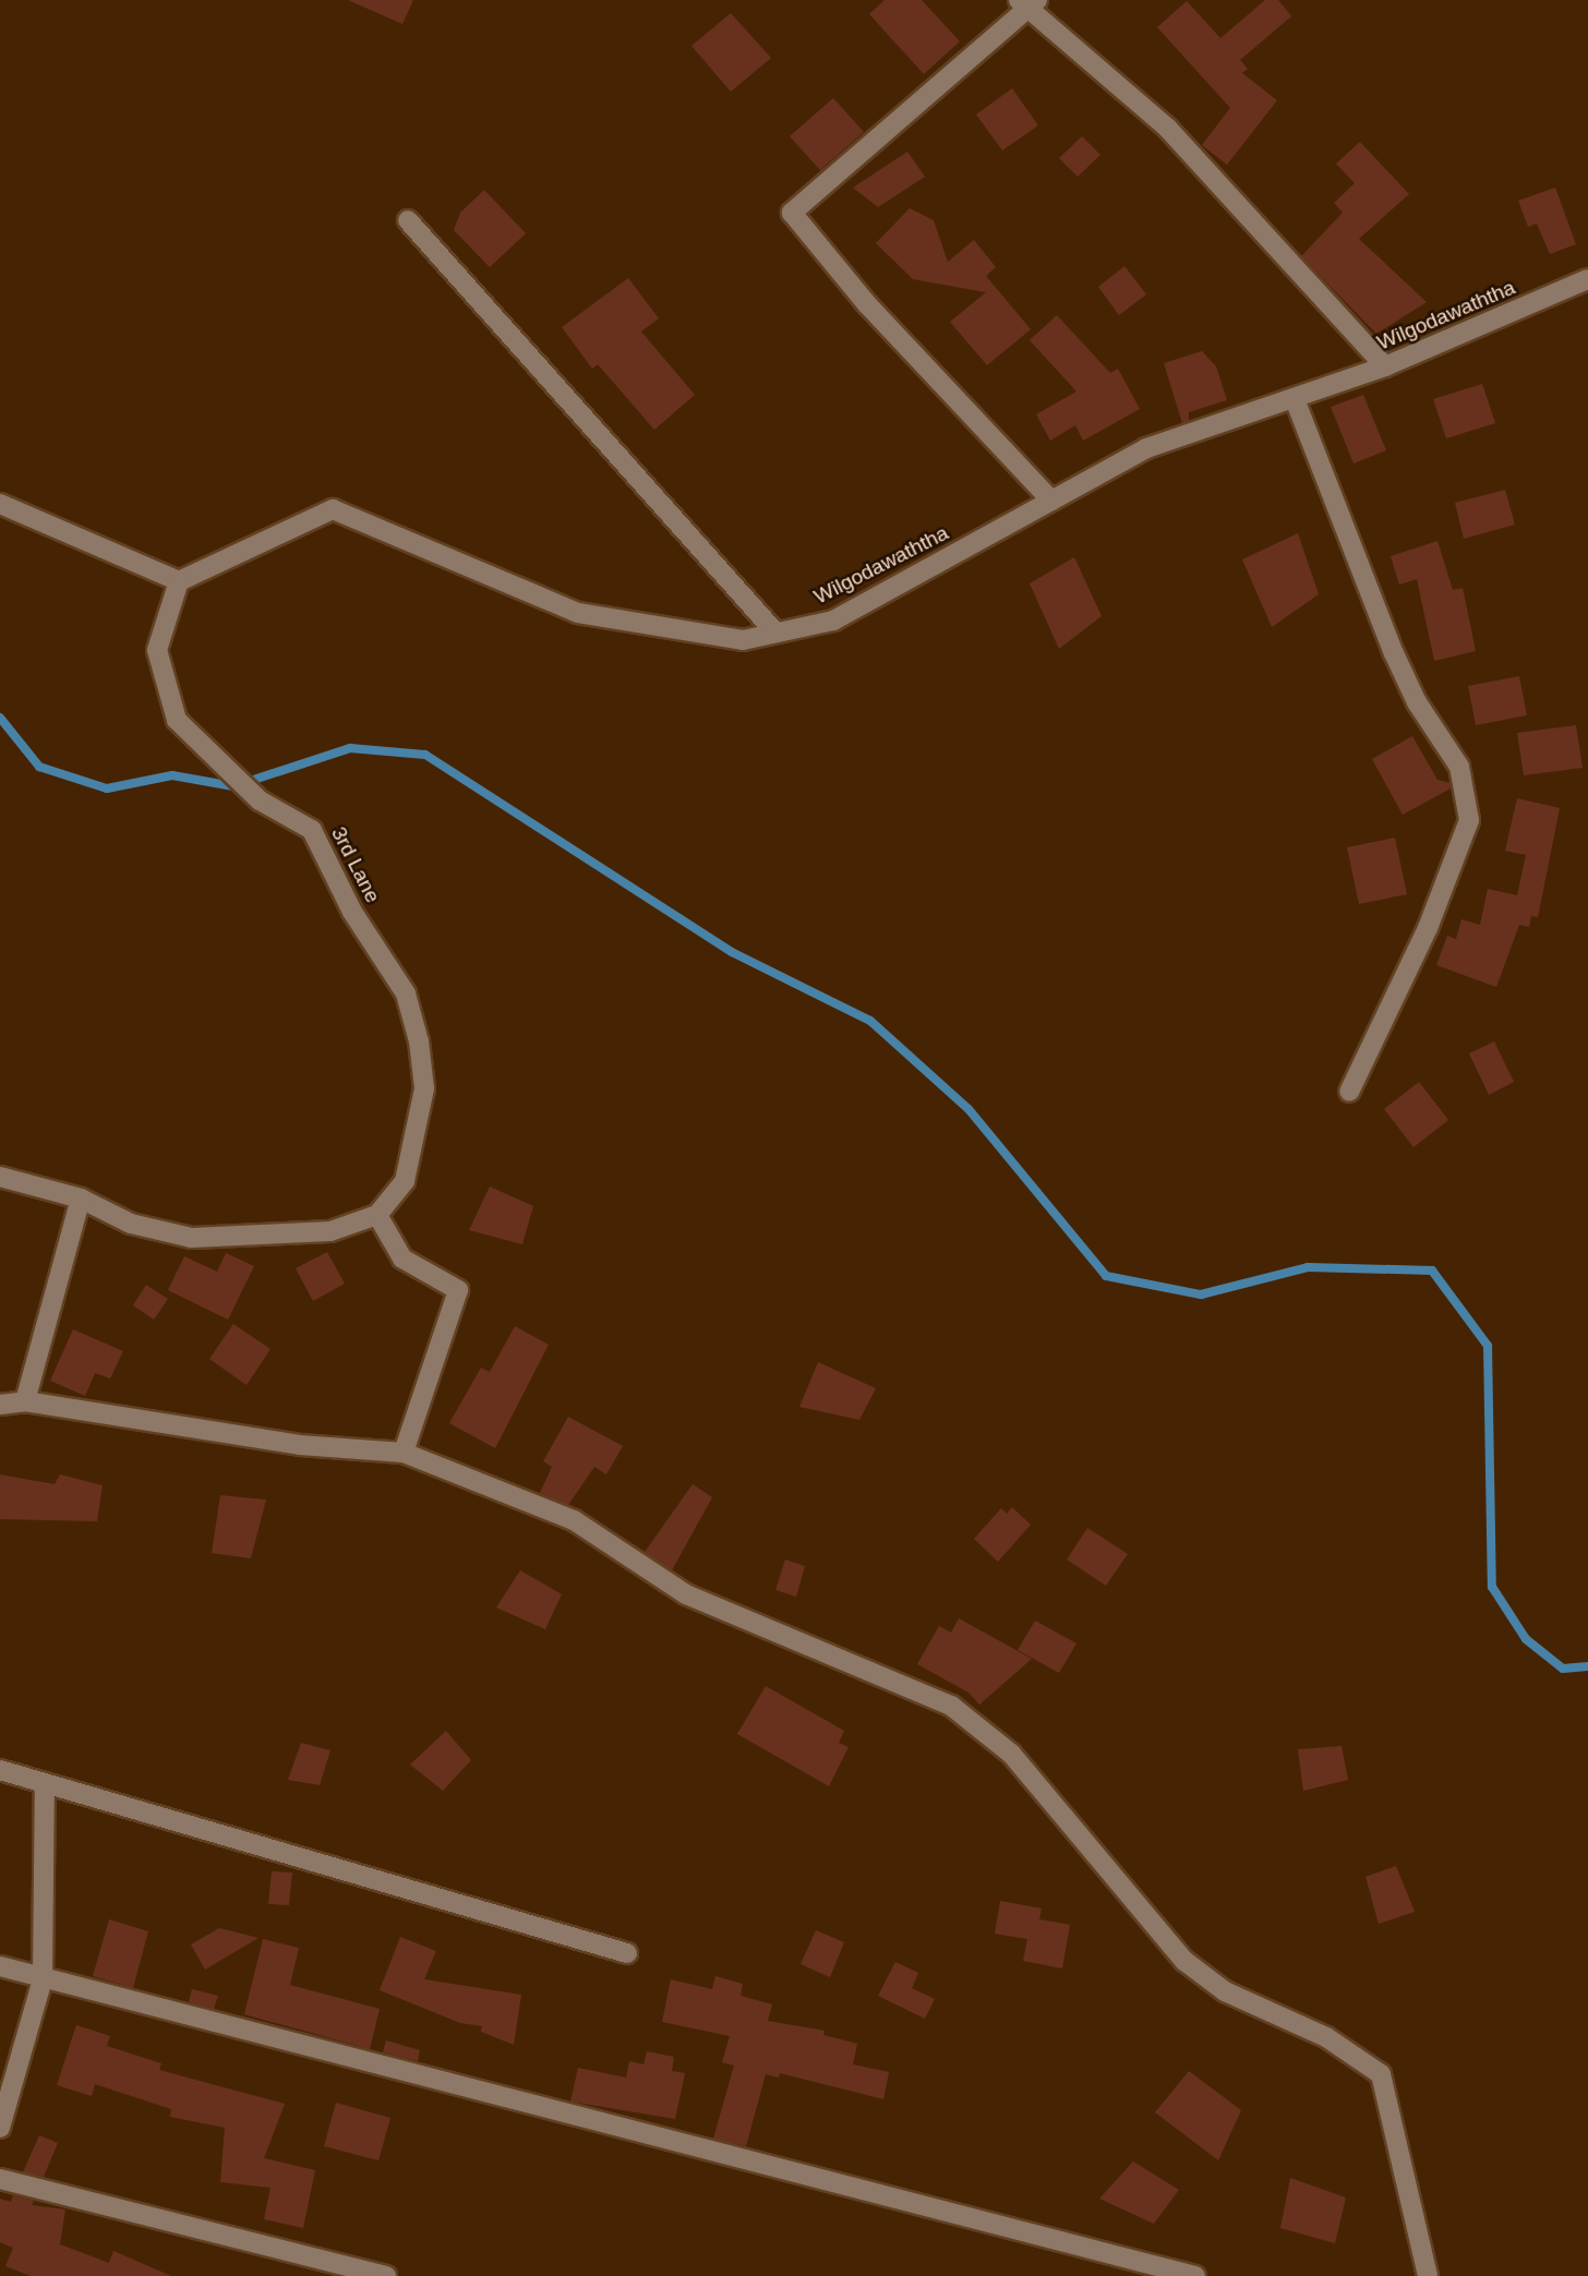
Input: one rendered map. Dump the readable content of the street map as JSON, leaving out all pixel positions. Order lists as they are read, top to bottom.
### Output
{
  "streets": {
    "street": ["Wilgodawaththa", "3rd Lane"]
  },
  "crossings": [
    ["Wilgodawaththa", "3rd Lane"]
  ]
}
